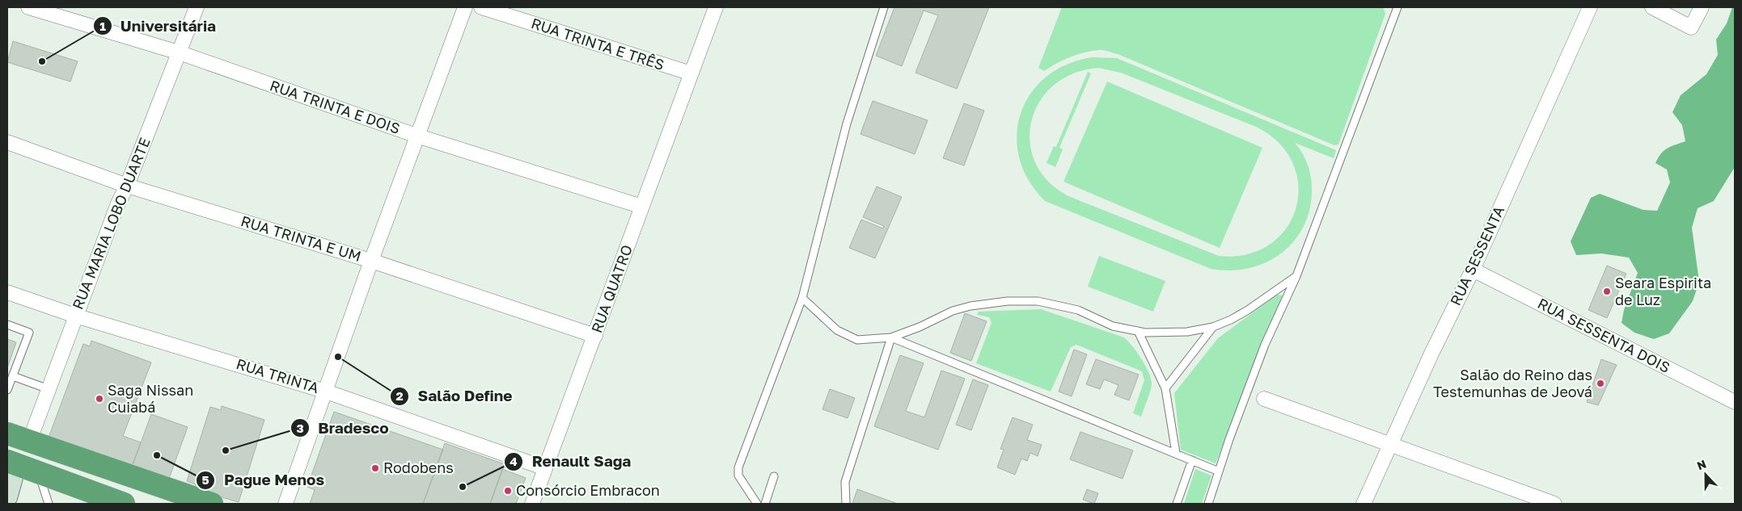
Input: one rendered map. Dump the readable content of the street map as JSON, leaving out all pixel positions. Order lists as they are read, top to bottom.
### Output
{
  "streets": {
    "street": [
      "RUA TRINTA E TRÊS",
      "RUA TRINTA E DOIS",
      "RUA MARIA LOBO DUARTE",
      "RUA TRINTA E UM",
      "RUA SESSENTA",
      "RUA QUATRO",
      "RUA SESSENTA DOIS",
      "RUA TRINTA"
    ]
  },
  "crossings": [
    ["RUA TRINTA E TRÊS", "RUA QUATRO"],
    ["RUA TRINTA E DOIS", "RUA MARIA LOBO DUARTE"],
    ["RUA TRINTA E DOIS", "RUA QUATRO"],
    ["RUA MARIA LOBO DUARTE", "RUA TRINTA E UM"],
    ["RUA MARIA LOBO DUARTE", "RUA TRINTA"],
    ["RUA TRINTA E UM", "RUA QUATRO"],
    ["RUA SESSENTA", "RUA SESSENTA DOIS"],
    ["RUA QUATRO", "RUA TRINTA"]
  ],
  "places": [
    "Universitária",
    "Seara Espirita de Luz",
    "Salão Define",
    "Salão do Reino das Testemunhas de Jeová",
    "Saga Nissan Cuiabá",
    "Bradesco",
    "Pague Menos",
    "Rodobens",
    "Renault Saga",
    "Consórcio Embracon"
  ],
  "north": "top"
}
